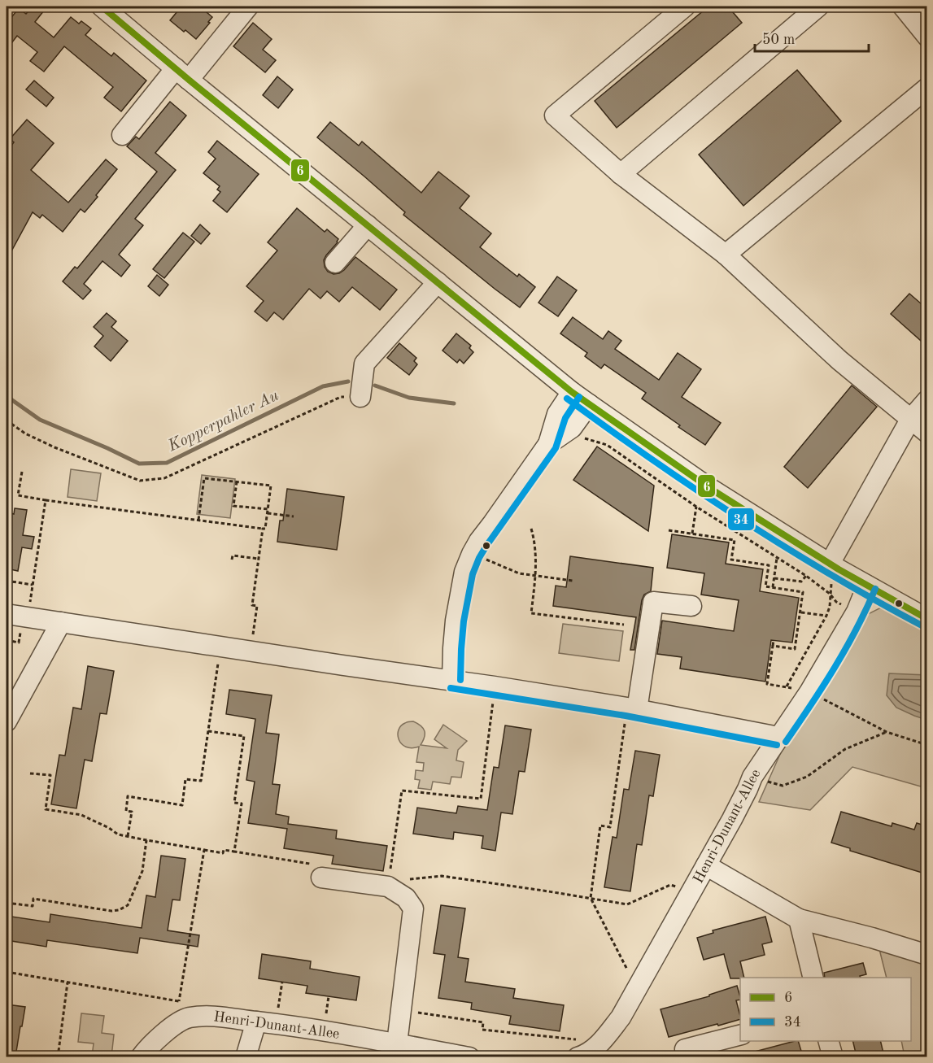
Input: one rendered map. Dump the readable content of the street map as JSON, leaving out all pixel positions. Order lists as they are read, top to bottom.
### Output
{
  "streets": {
    "street": ["Henri-Dunant-Allee"]
  },
  "water": ["Kopperpahler Au"],
  "lines": ["transit line 6", "transit line 34"],
  "legend": ["6", "34"],
  "scale_bar": "50 m"
}
